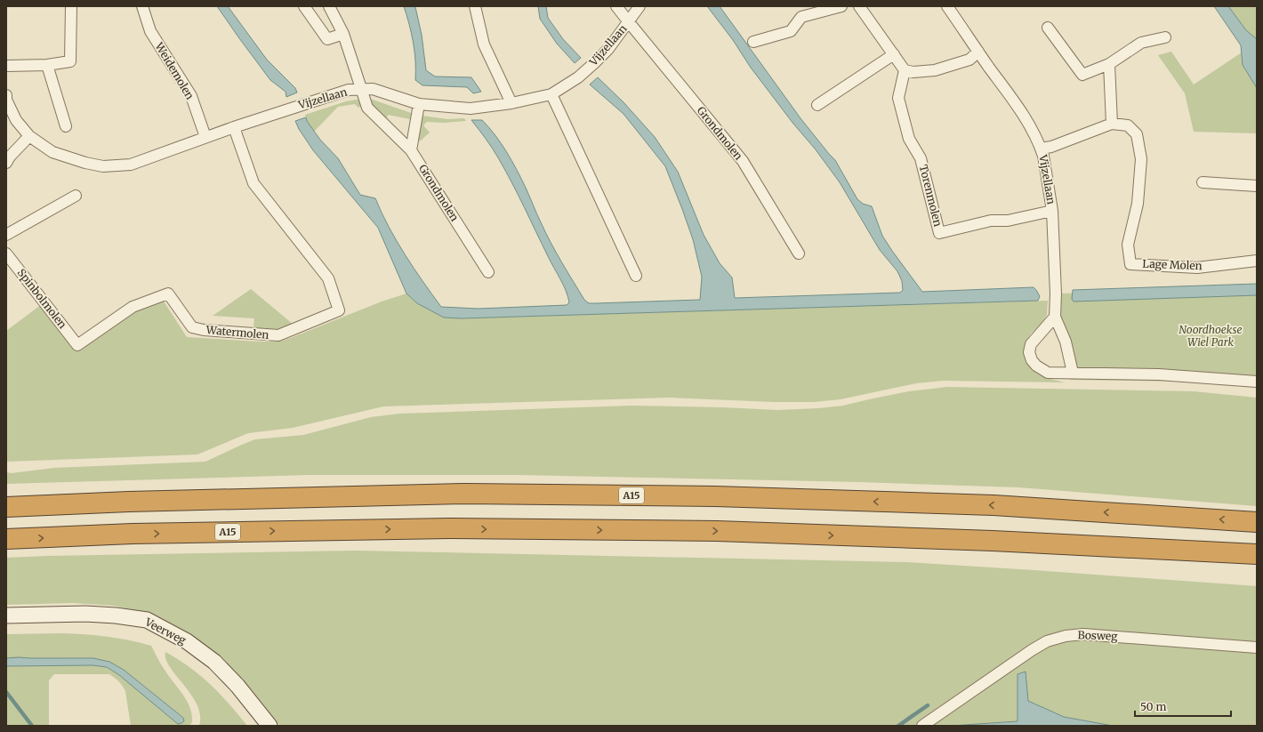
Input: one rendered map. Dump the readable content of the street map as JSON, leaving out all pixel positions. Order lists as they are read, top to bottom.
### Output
{
  "streets": {
    "highway": ["A15"],
    "street": [
      "Vijzellaan",
      "Weidemolen",
      "Grondmolen",
      "Torenmolen",
      "Lage Molen",
      "Spinbolmolen",
      "Watermolen",
      "Veerweg",
      "Bosweg"
    ]
  },
  "crossings": [
    ["Vijzellaan", "Weidemolen"],
    ["Vijzellaan", "Grondmolen"],
    ["Vijzellaan", "Torenmolen"],
    ["Vijzellaan", "Watermolen"],
    ["Spinbolmolen", "Watermolen"]
  ],
  "parks": ["Noordhoekse Wiel Park"],
  "scale_bar": "50 m"
}
